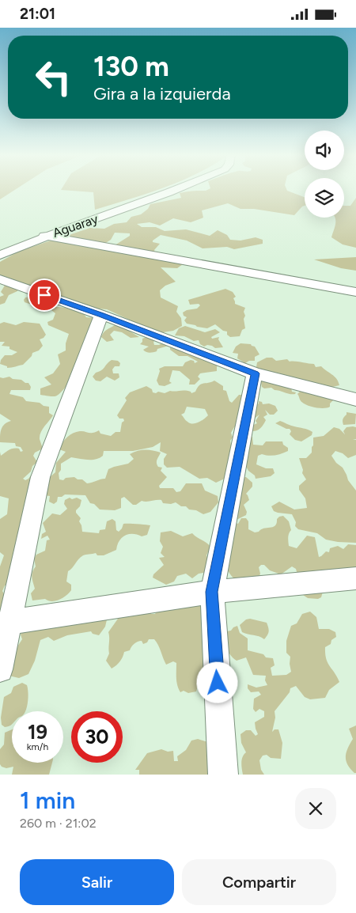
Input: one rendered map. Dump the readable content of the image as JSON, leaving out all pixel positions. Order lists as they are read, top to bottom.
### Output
{
  "streets": {
    "street": ["Aguaray"]
  },
  "page": {
    "status": "21:01",
    "turn": ["130 m", "Gira a la izquierda"],
    "speed": "19 km/h",
    "limit": "30",
    "heading": ["1 min", "260 m · 21:02"],
    "buttons": ["Salir", "Compartir"]
  }
}
